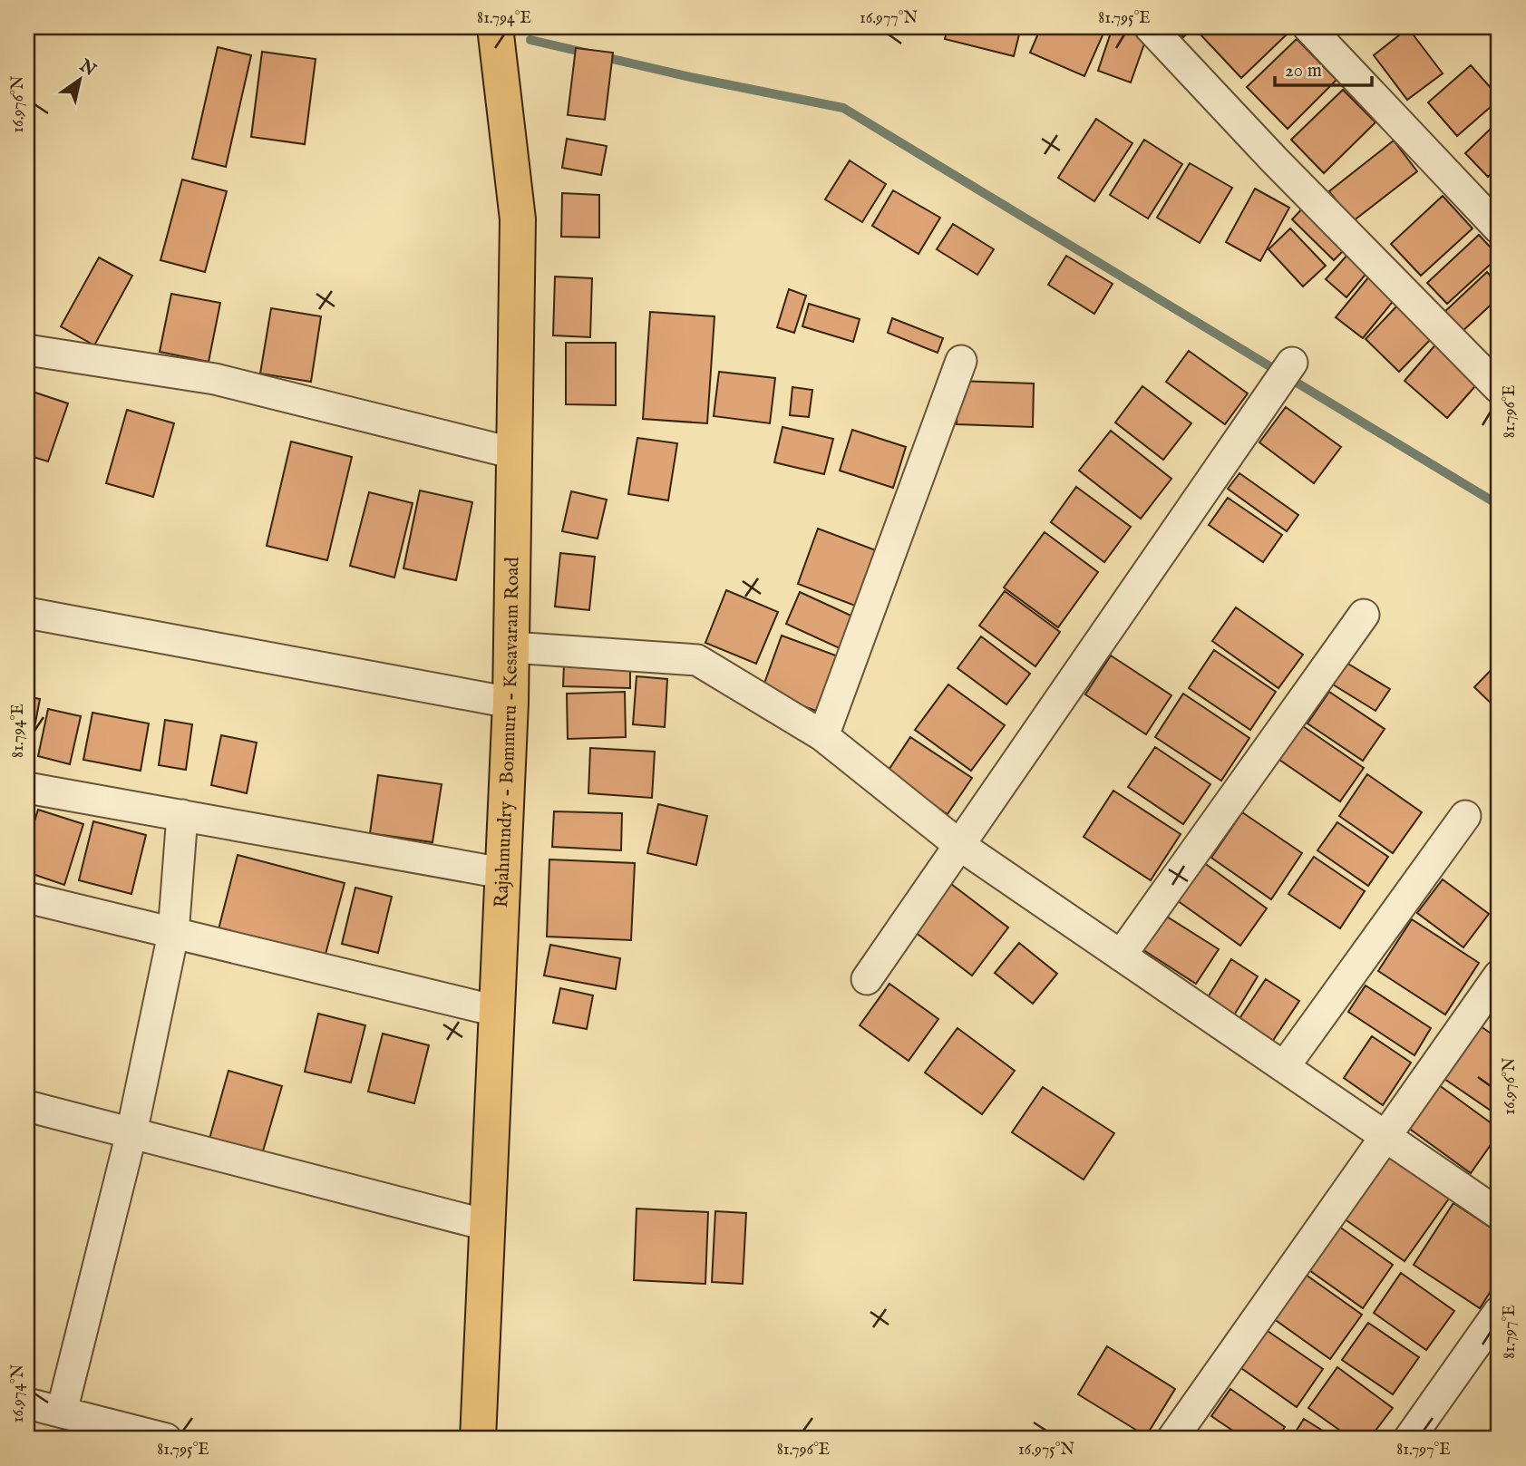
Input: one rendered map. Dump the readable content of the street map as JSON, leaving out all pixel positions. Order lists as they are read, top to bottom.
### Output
{
  "streets": {
    "main road": ["Rajahmundry - Bommuru - Kesavaram Road"]
  },
  "scale_bar": "20 m",
  "north": "top right",
  "coordinates": [
    "81.794°E",
    "16.977°N",
    "81.795°E",
    "16.976°N",
    "81.796°E",
    "81.797°E",
    "16.974°N",
    "16.975°N"
  ]
}
